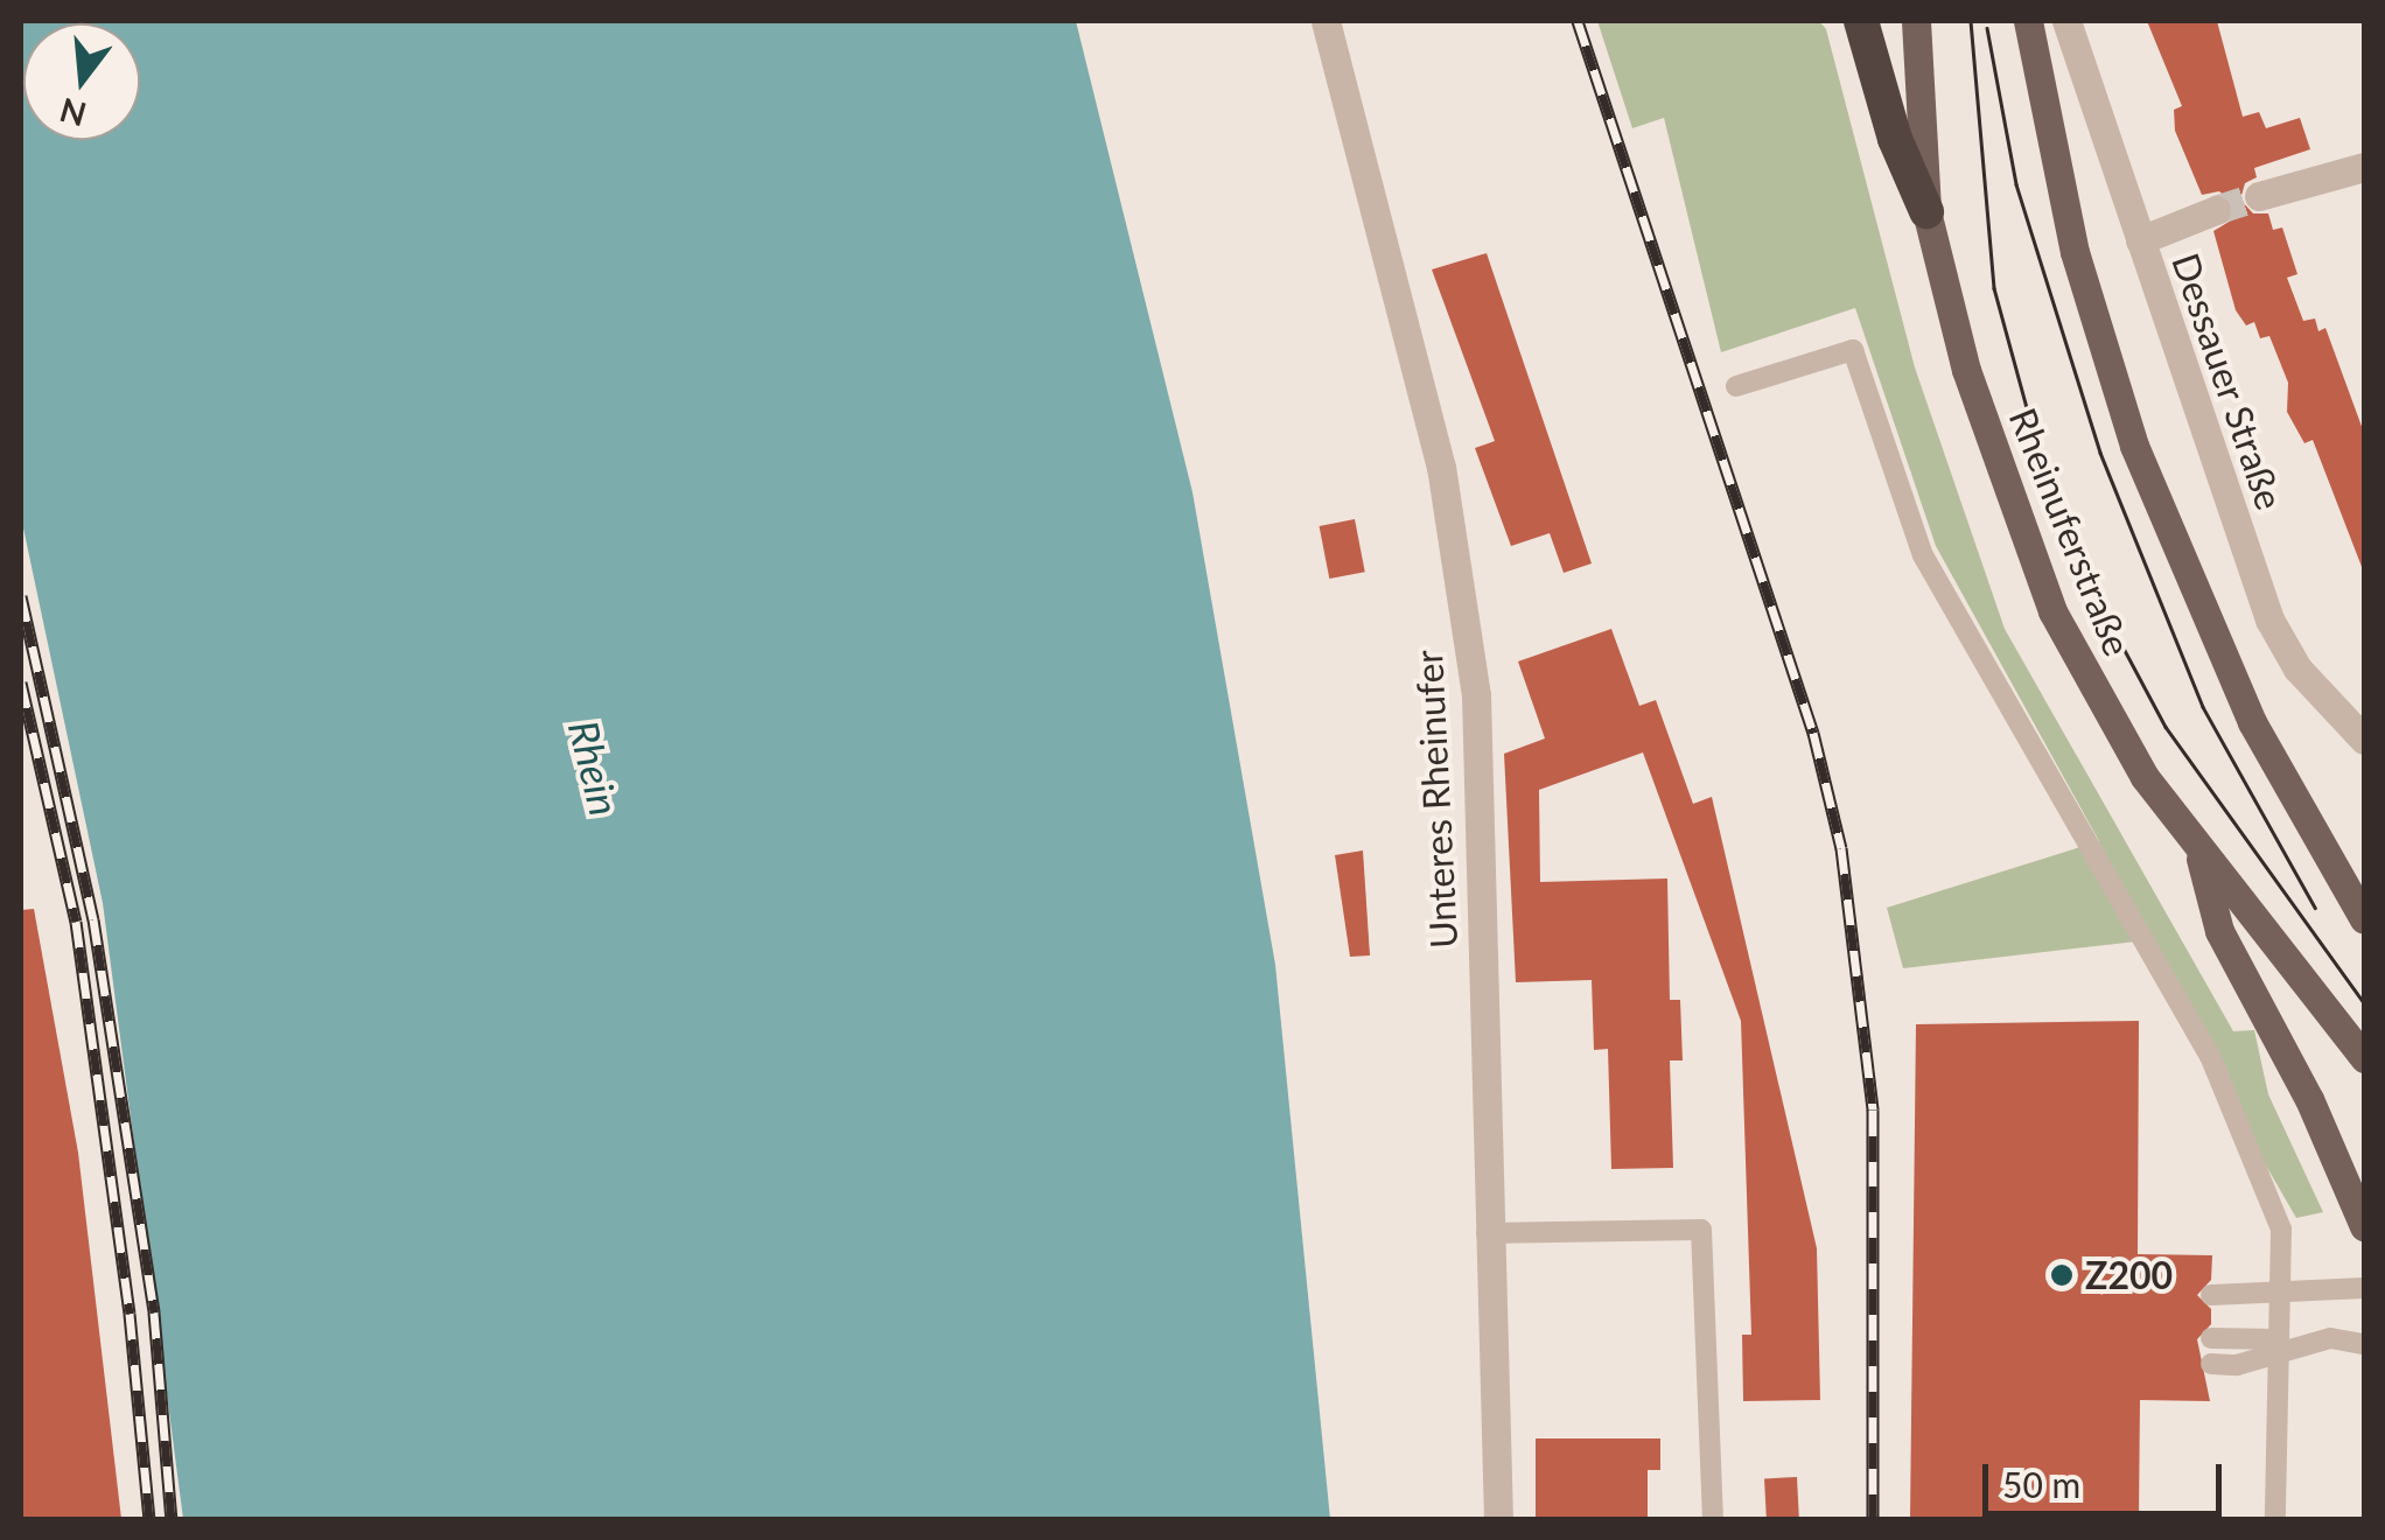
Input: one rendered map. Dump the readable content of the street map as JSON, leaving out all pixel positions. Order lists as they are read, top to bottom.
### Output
{
  "streets": {
    "main road": ["Rheinuferstraße"],
    "street": ["Dessauer Straße", "Unteres Rheinufer"]
  },
  "water": ["Rhein"],
  "places": ["Z200"],
  "scale_bar": "50 m",
  "north": "bottom"
}
